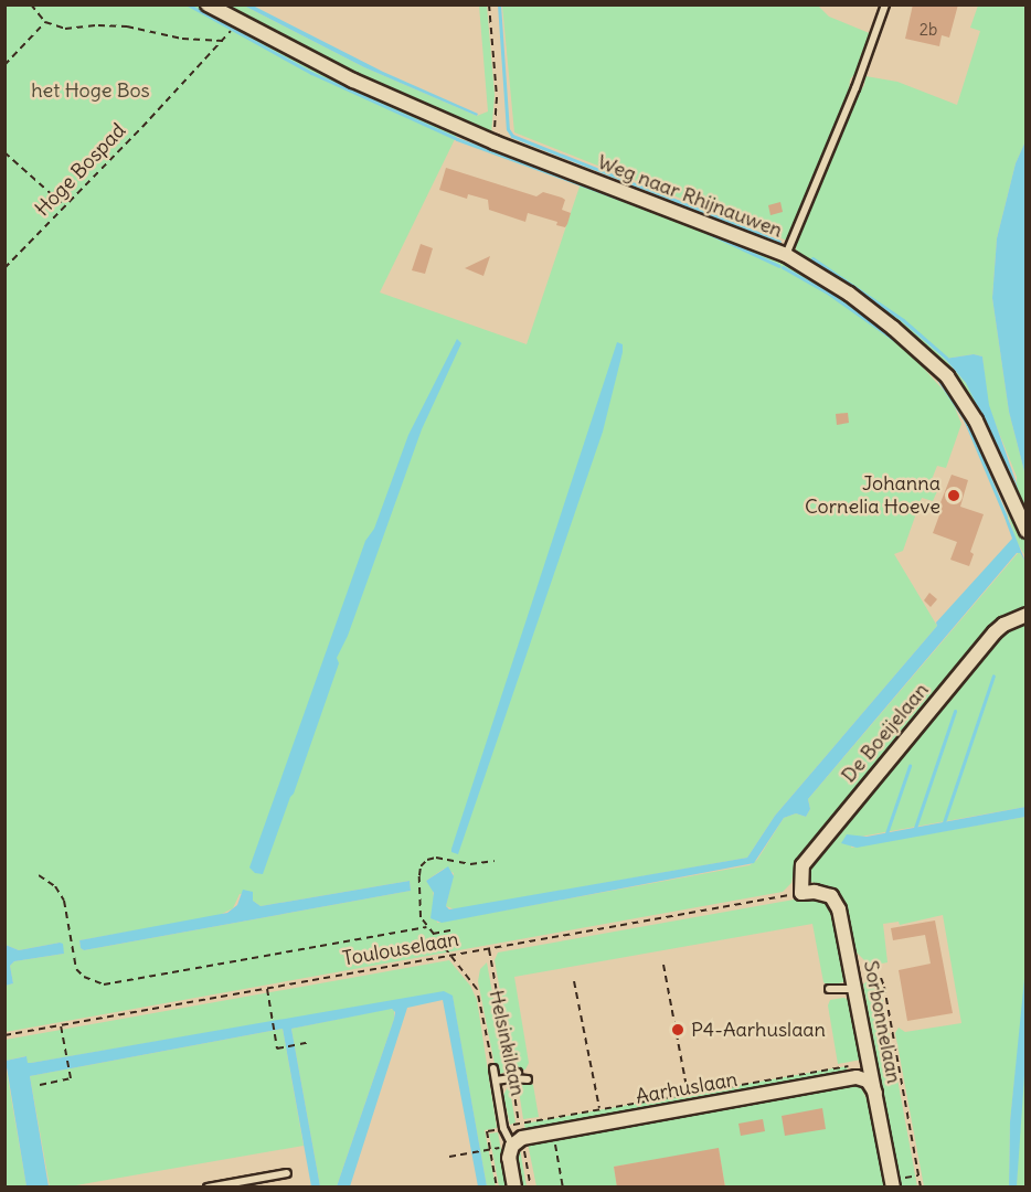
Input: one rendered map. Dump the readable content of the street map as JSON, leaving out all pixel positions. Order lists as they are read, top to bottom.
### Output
{
  "streets": {
    "street": [
      "Weg naar Rhijnauwen",
      "De Boeijelaan",
      "Sorbonnelaan",
      "Helsinkilaan",
      "Aarhuslaan"
    ],
    "path": ["Hoge Bospad", "Toulouselaan"]
  },
  "crossings": [
    ["Hoge Bospad", "Weg naar Rhijnauwen"],
    ["De Boeijelaan", "Toulouselaan"],
    ["De Boeijelaan", "Sorbonnelaan"],
    ["Toulouselaan", "Sorbonnelaan"],
    ["Toulouselaan", "Helsinkilaan"],
    ["Sorbonnelaan", "Aarhuslaan"],
    ["Helsinkilaan", "Aarhuslaan"]
  ],
  "parks": ["het Hoge Bos"],
  "places": ["Johanna Cornelia Hoeve", "P4-Aarhuslaan"],
  "house_numbers": ["2b"]
}
